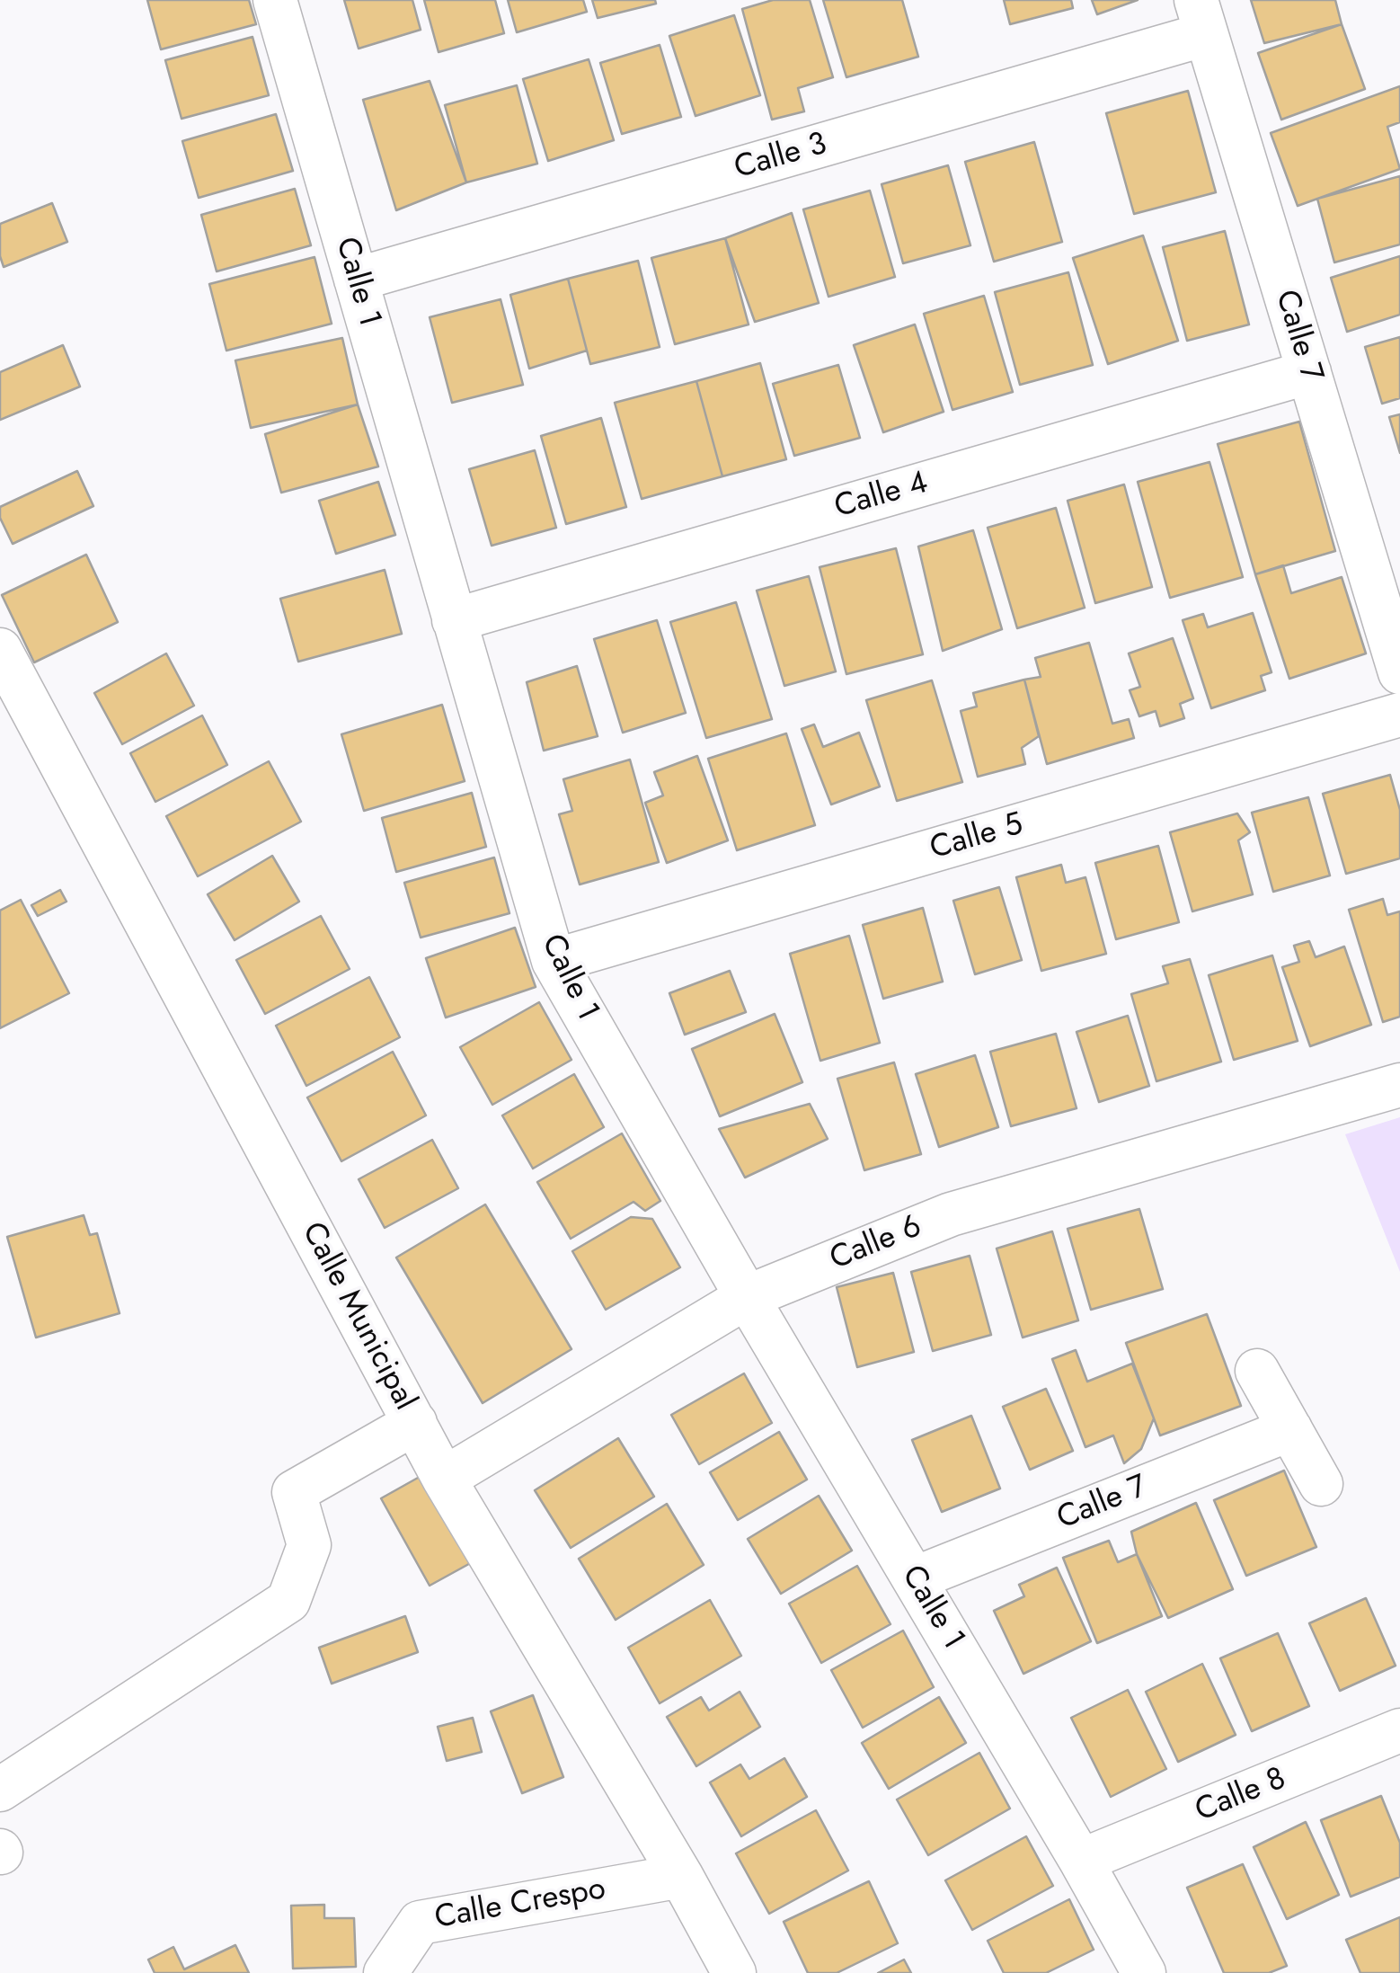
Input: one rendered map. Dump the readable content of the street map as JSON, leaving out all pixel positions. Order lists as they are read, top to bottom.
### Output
{
  "streets": {
    "street": [
      "Calle 3",
      "Calle 1",
      "Calle 7",
      "Calle 4",
      "Calle 5",
      "Calle 6",
      "Calle Municipal",
      "Calle 8",
      "Calle Crespo"
    ]
  },
  "crossings": [
    ["Calle 3", "Calle 1"],
    ["Calle 3", "Calle 7"],
    ["Calle 1", "Calle 7"],
    ["Calle 1", "Calle 4"],
    ["Calle 1", "Calle 5"],
    ["Calle 1", "Calle 6"],
    ["Calle 1", "Calle 8"],
    ["Calle 7", "Calle 4"],
    ["Calle 6", "Calle Municipal"],
    ["Calle Municipal", "Calle Crespo"]
  ]
}
